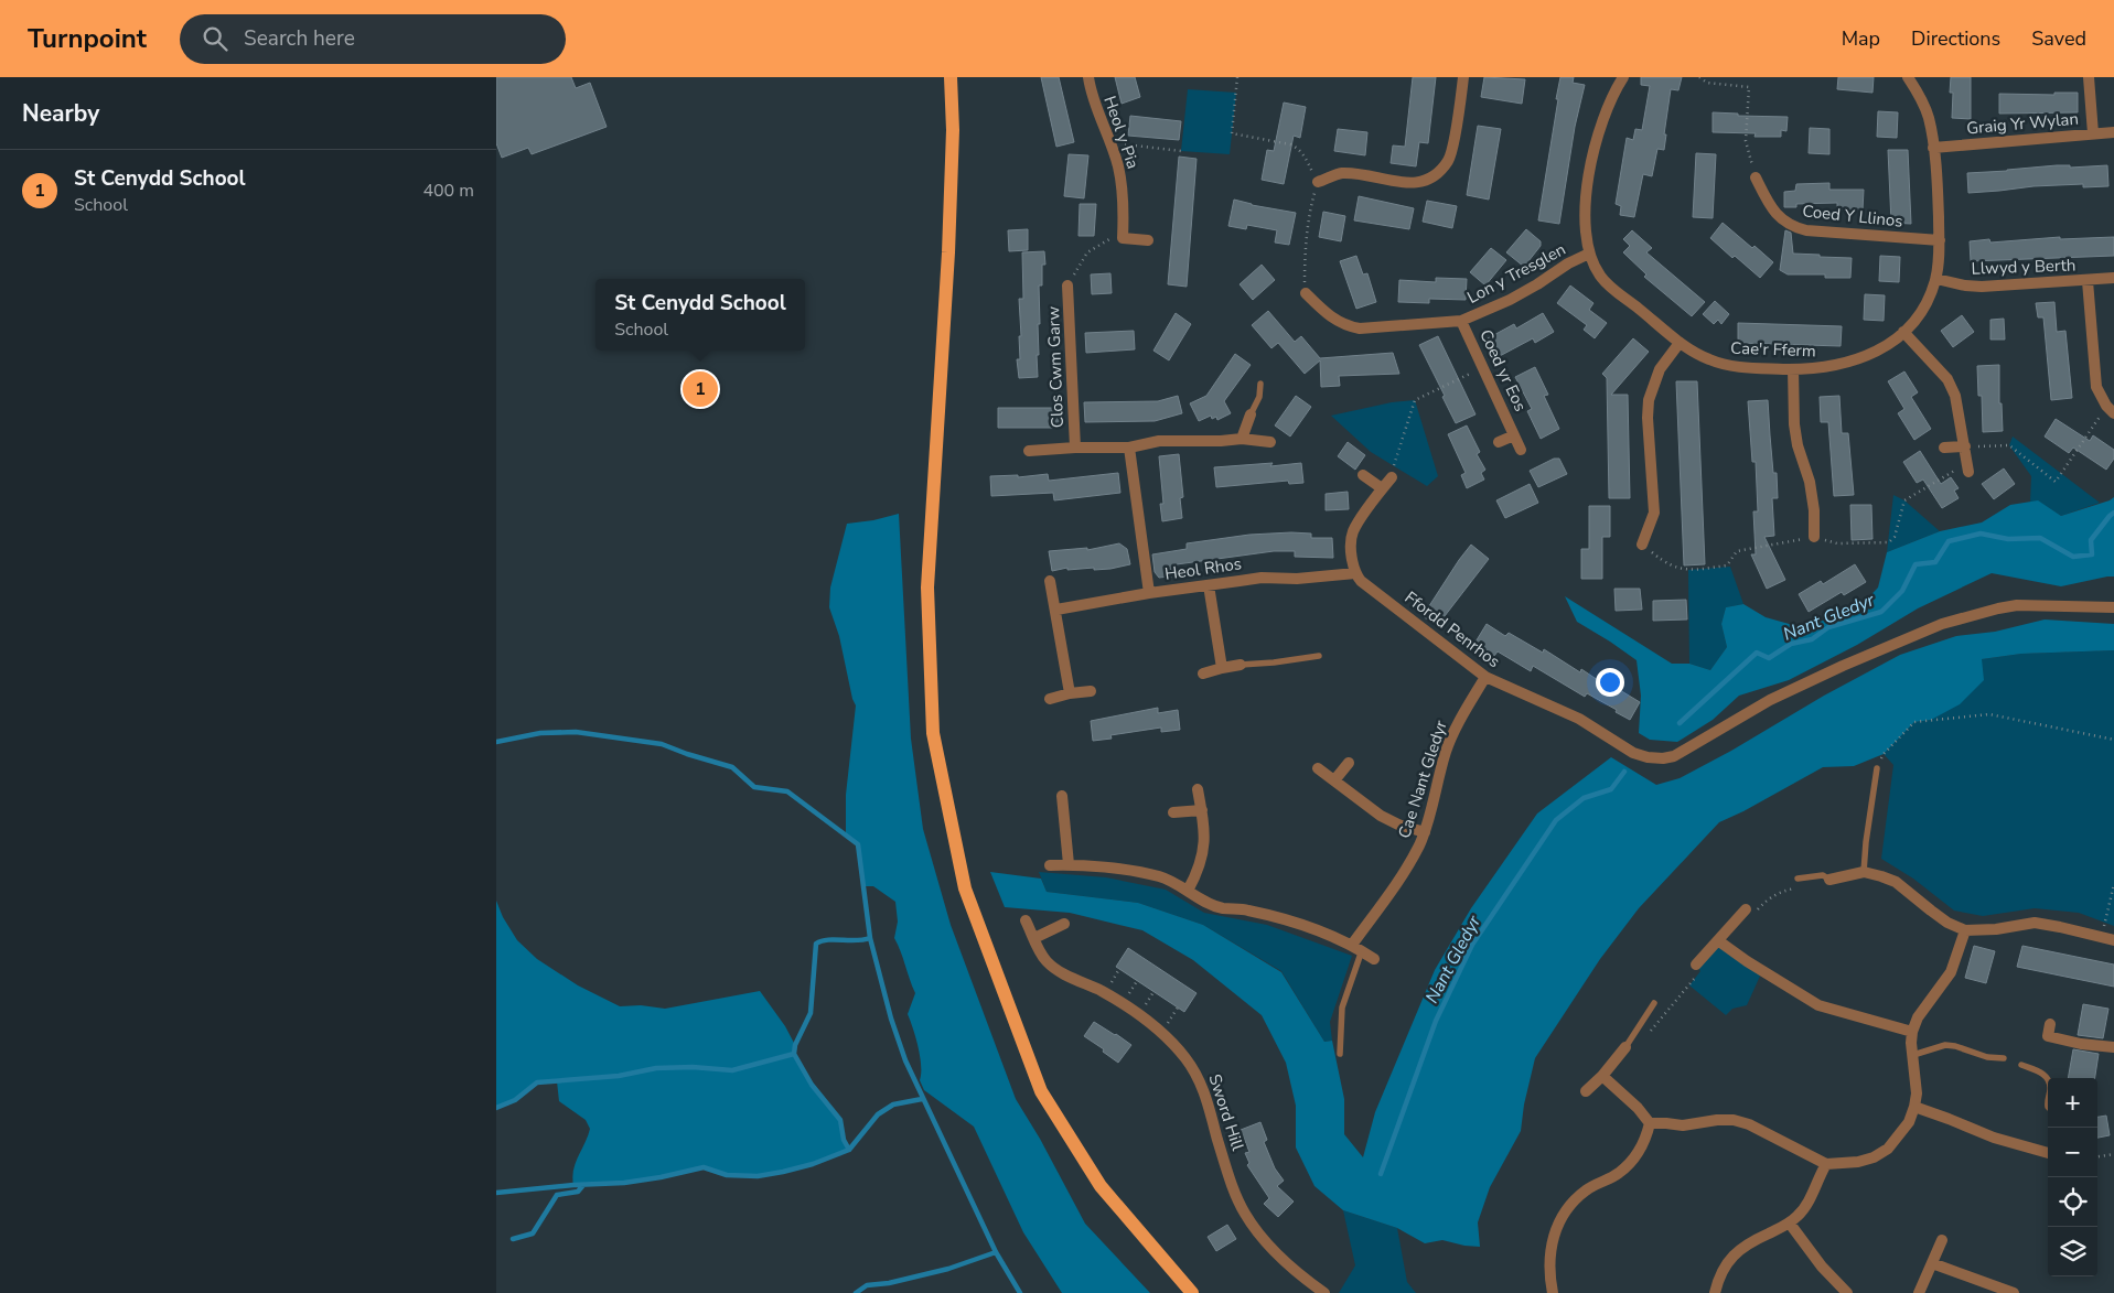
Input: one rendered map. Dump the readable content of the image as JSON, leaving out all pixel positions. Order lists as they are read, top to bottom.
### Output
{
  "streets": {
    "street": [
      "Graig Yr Wylan",
      "Heol y Pia",
      "Coed Y Llinos",
      "Llwyd y Berth",
      "Lon y Tresglen",
      "Cae'r Fferm",
      "Clos Cwm Garw",
      "Coed yr Eos",
      "Heol Rhos",
      "Ffordd Penrhos",
      "Cae Nant Gledyr",
      "Sword Hill"
    ]
  },
  "crossings": [
    ["Graig Yr Wylan", "Cae'r Fferm"],
    ["Coed Y Llinos", "Cae'r Fferm"],
    ["Llwyd y Berth", "Cae'r Fferm"],
    ["Lon y Tresglen", "Cae'r Fferm"],
    ["Lon y Tresglen", "Coed yr Eos"],
    ["Heol Rhos", "Ffordd Penrhos"],
    ["Ffordd Penrhos", "Cae Nant Gledyr"]
  ],
  "water": ["Nant Gledyr"],
  "page": {
    "header": "Turnpoint",
    "search": "Search here",
    "nav": ["Map", "Directions", "Saved"],
    "heading": "Nearby",
    "list": [
      {
        "mark": "1",
        "name": "St Cenydd School",
        "note": "School",
        "value": "400 m"
      }
    ],
    "popup": ["St Cenydd School", "School"],
    "pins": "1",
    "map_buttons": ["+", "−"]
  }
}
